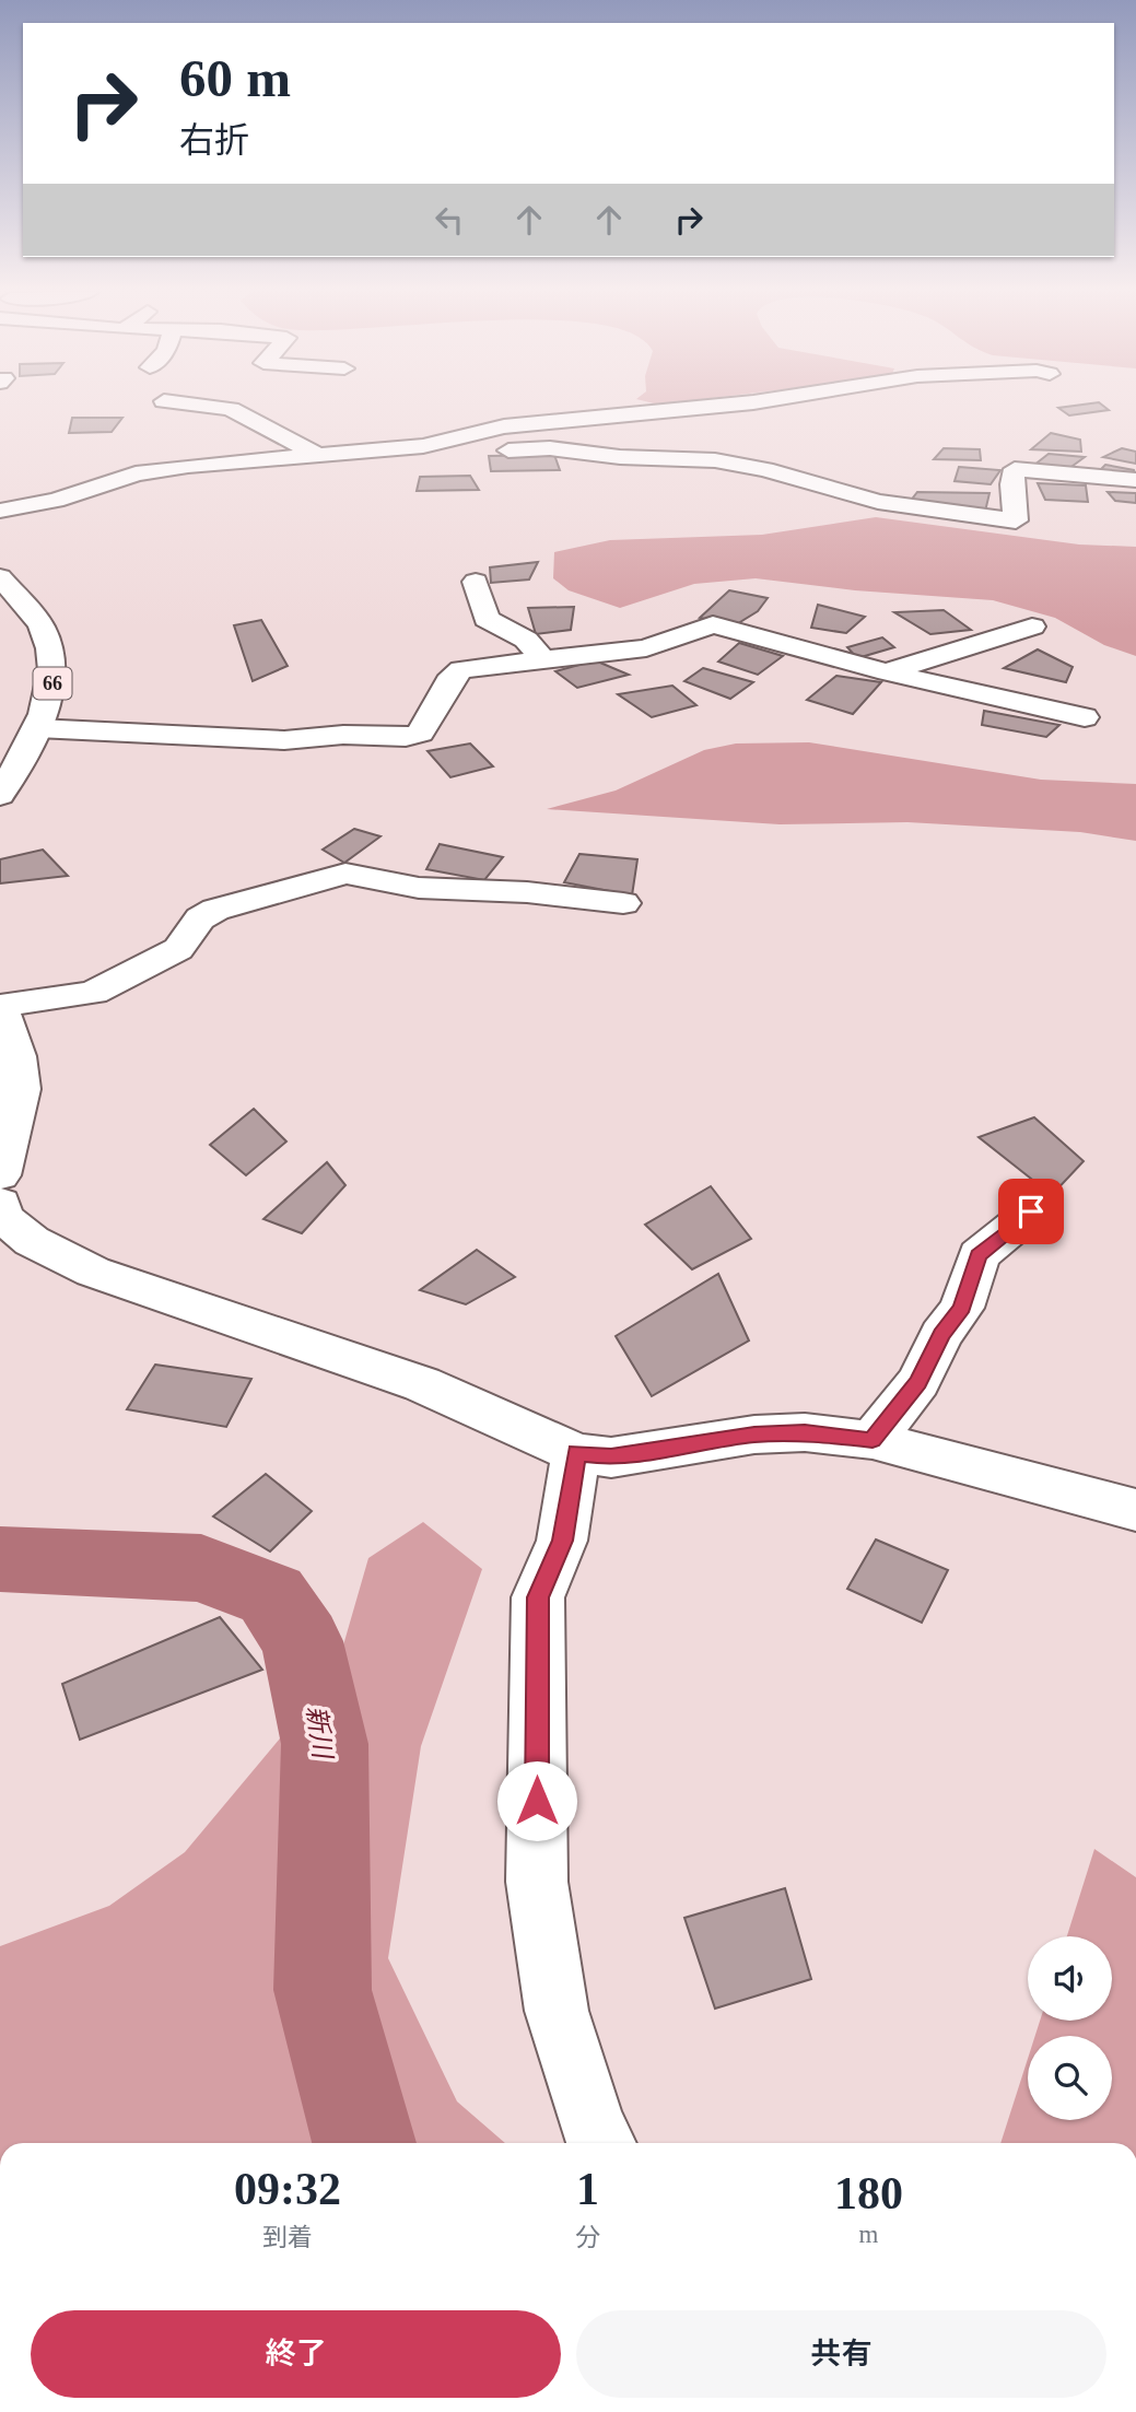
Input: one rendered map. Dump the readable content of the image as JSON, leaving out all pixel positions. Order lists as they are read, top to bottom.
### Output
{
  "streets": {
    "street": ["66"]
  },
  "water": ["新川"],
  "page": {
    "turn": ["60 m", "右折"],
    "eta": [
      "09:32",
      "到着",
      "1",
      "分",
      "180",
      "m"
    ],
    "buttons": ["終了", "共有"]
  }
}
